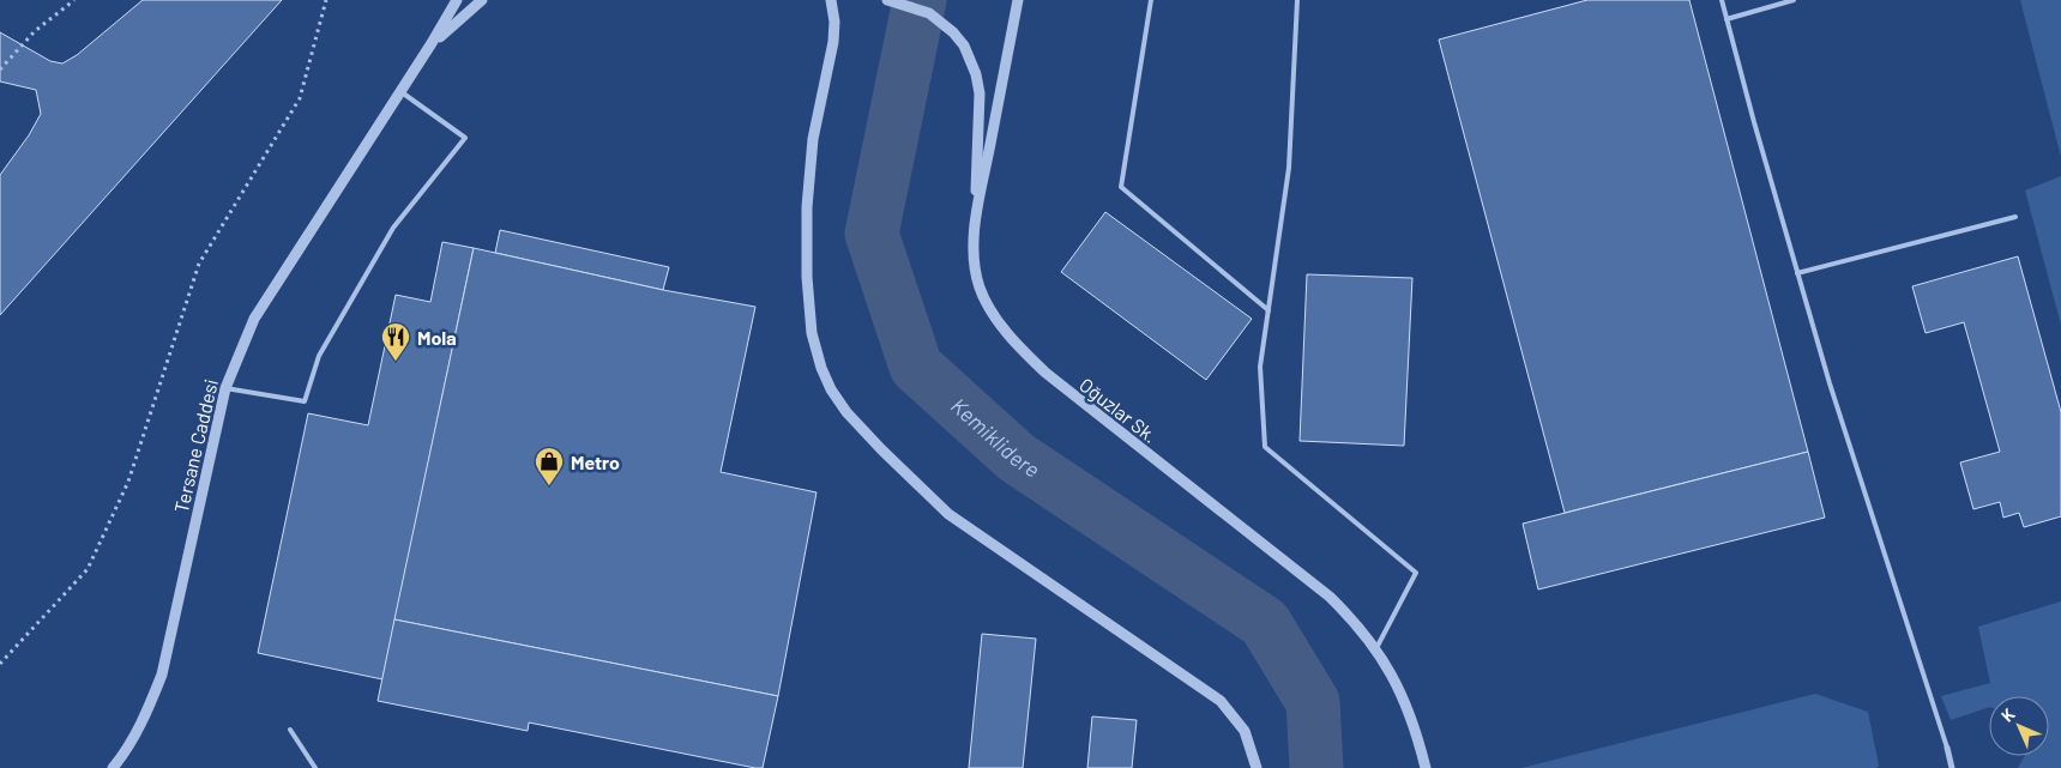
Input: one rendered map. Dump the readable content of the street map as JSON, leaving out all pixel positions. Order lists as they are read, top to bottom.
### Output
{
  "streets": {
    "street": ["Oğuzlar Sk.", "Tersane Caddesi"]
  },
  "water": ["Kemiklidere"],
  "places": {
    "restaurant": ["Mola"],
    "shop": ["Metro"]
  },
  "north": "top left"
}
